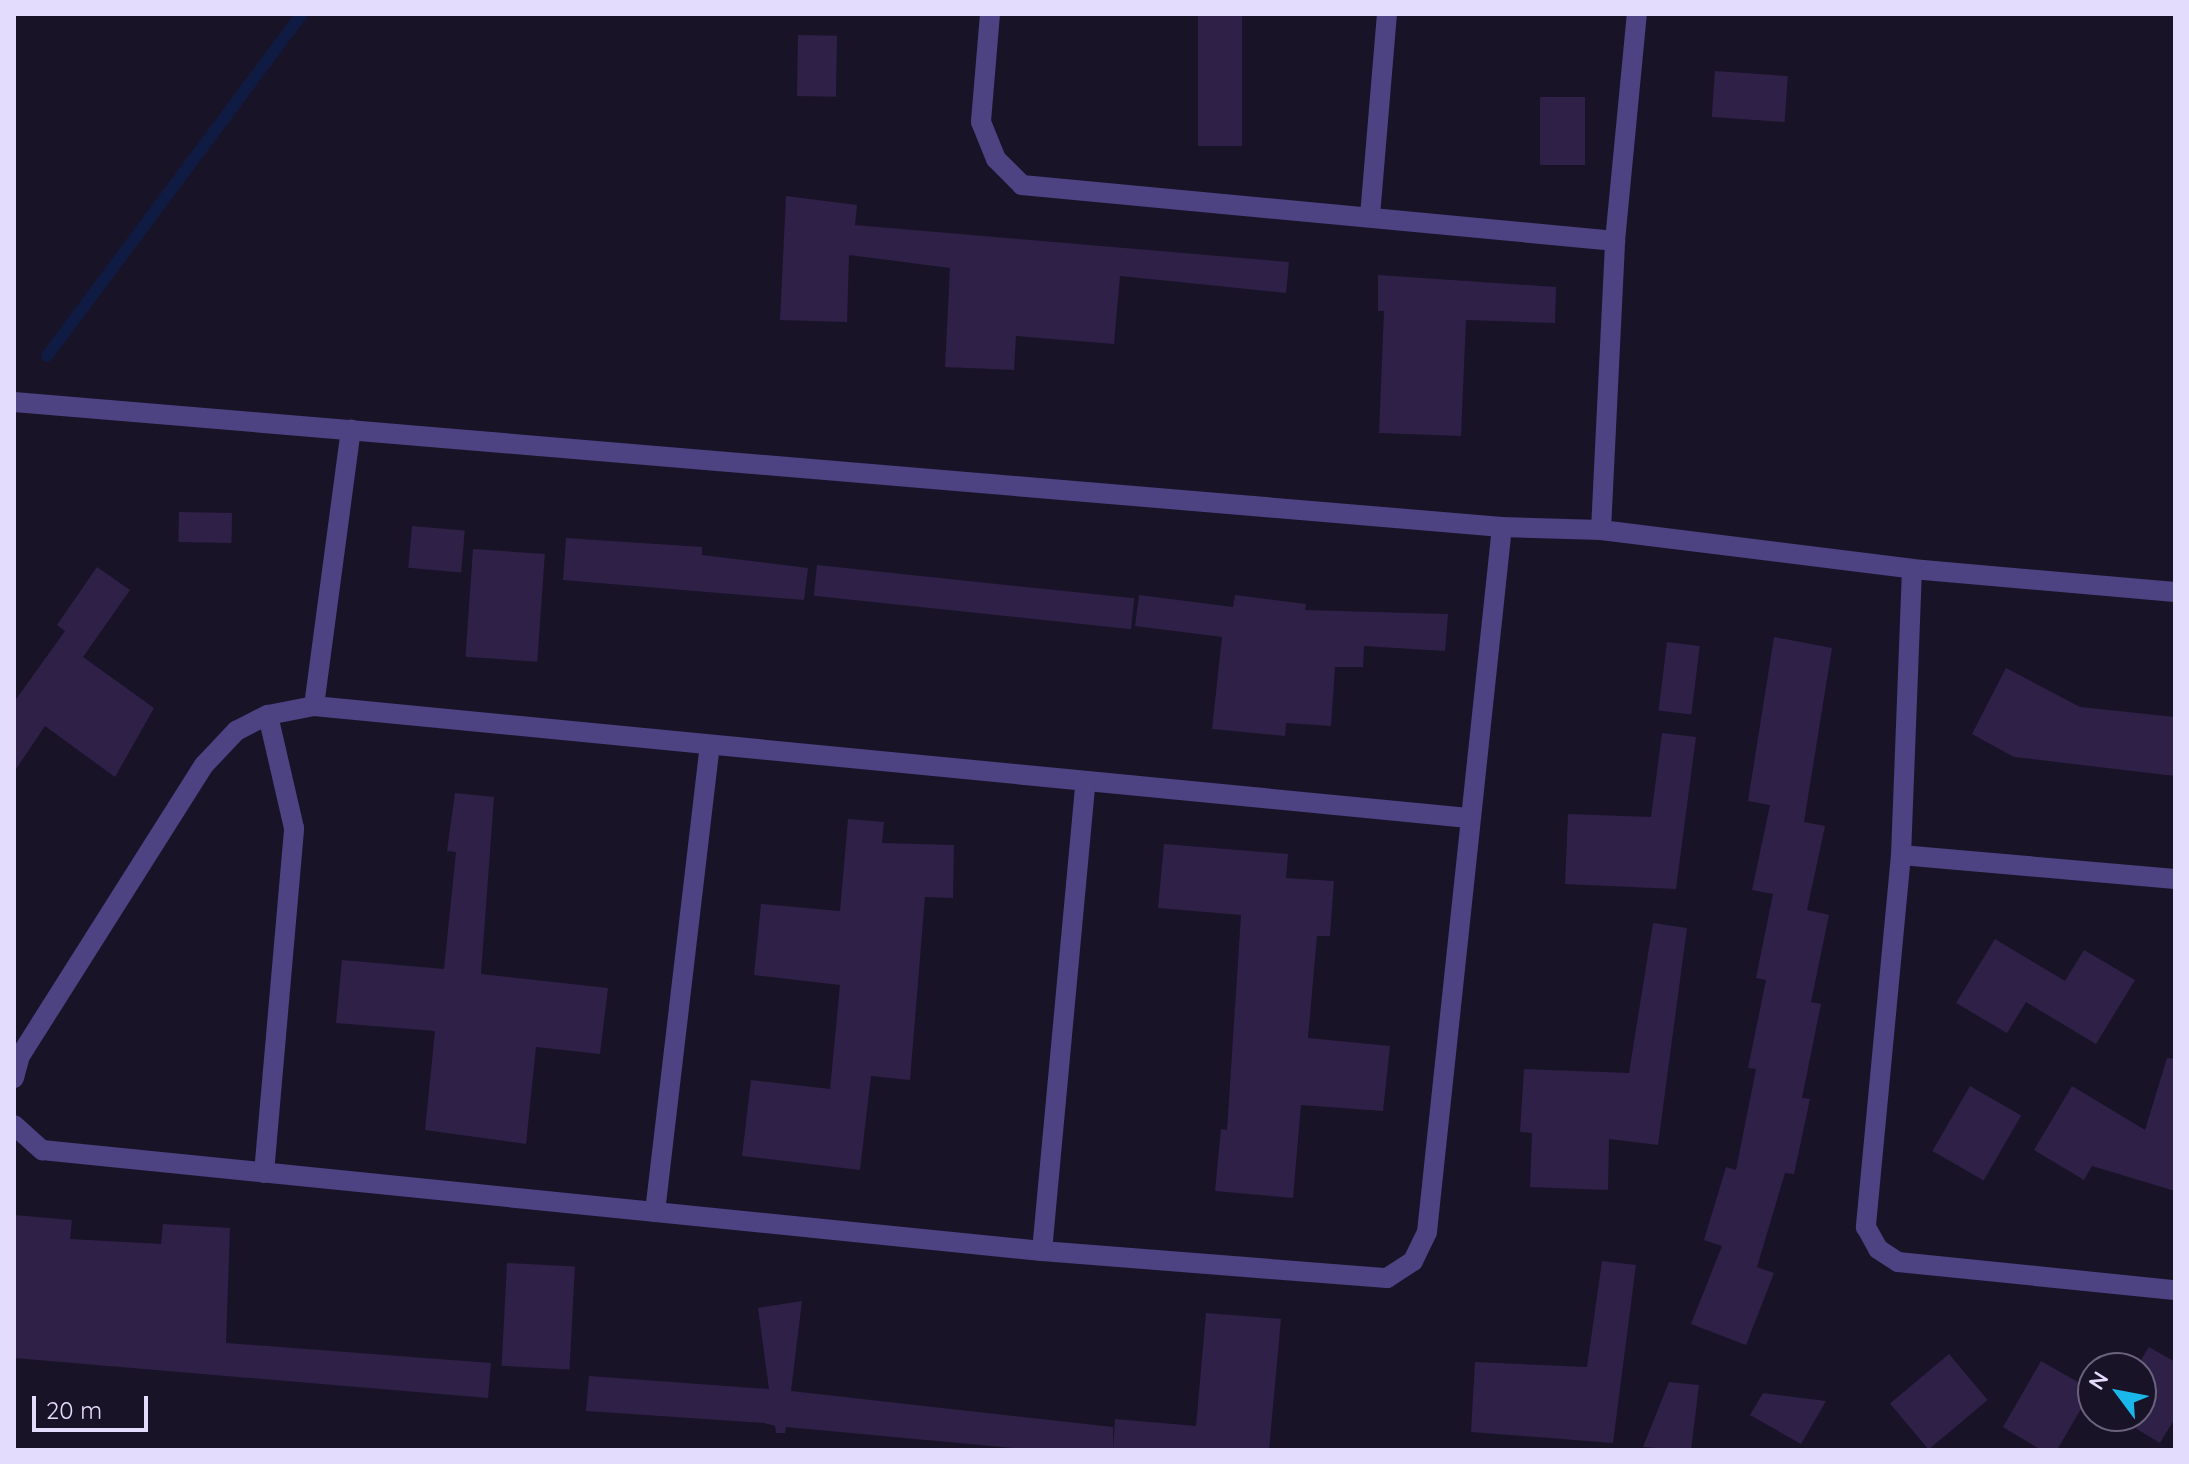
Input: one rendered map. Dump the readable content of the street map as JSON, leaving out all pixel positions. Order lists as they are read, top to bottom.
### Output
{
  "scale_bar": "20 m",
  "north": "top left"
}
